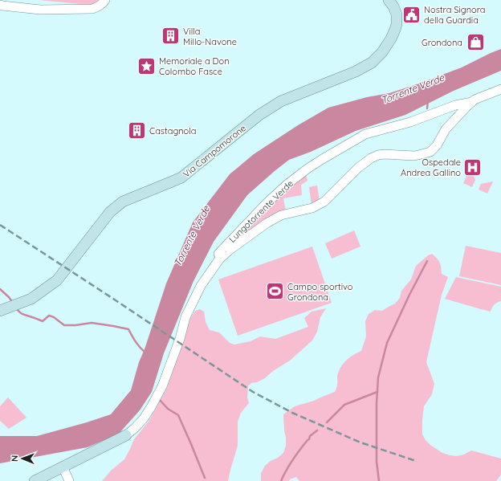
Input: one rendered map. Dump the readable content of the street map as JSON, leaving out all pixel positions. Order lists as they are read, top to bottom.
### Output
{
  "streets": {
    "main road": ["Via Campomorone"],
    "street": ["Lungotorrente Verde"]
  },
  "water": ["Torrente Verde"],
  "places": {
    "public building": ["Nostra Signora della Guardia"],
    "building": ["Villa Millo-Navone", "Castagnola"],
    "shop": ["Grondona"],
    "place": ["Memoriale a Don Colombo Fasce"],
    "hospital": ["Ospedale Andrea Gallino"],
    "sports": ["Campo sportivo Grondona"]
  },
  "north": "left"
}
